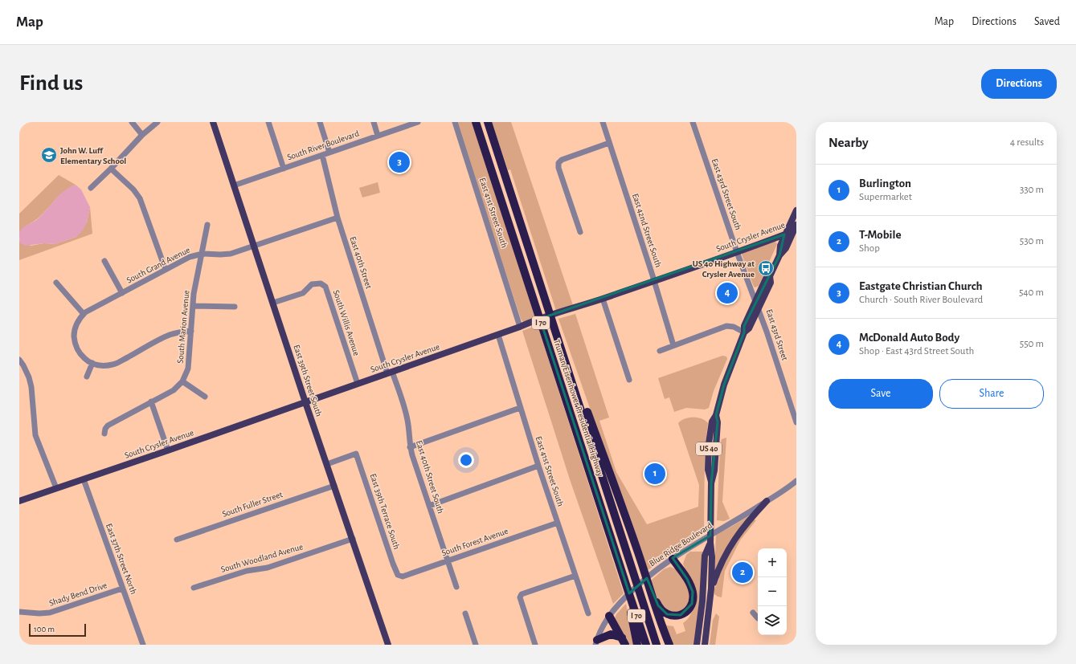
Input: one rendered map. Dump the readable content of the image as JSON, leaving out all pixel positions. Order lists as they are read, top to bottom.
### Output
{
  "streets": {
    "highway": ["I 70", "Truman/Eisenhower Presidential Highway"],
    "main road": ["South Crysler Avenue", "East 39th Street South", "US 40"],
    "street": [
      "South River Boulevard",
      "East 43rd Street South",
      "East 41st Street South",
      "East 42nd Street South",
      "East 40th Street",
      "South Grand Avenue",
      "South Willis Avenue",
      "South Marion Avenue",
      "East 43rd Street",
      "East 40th Street South",
      "South Fuller Street",
      "East 39th Terrace South",
      "South Forest Avenue",
      "Blue Ridge Boulevard",
      "South Woodland Avenue",
      "East 37th Street North",
      "Shady Bend Drive"
    ]
  },
  "crossings": [
    ["South River Boulevard", "East 40th Street"],
    ["South River Boulevard", "East 39th Street South"],
    ["East 43rd Street South", "South Crysler Avenue"],
    ["East 43rd Street South", "East 43rd Street"],
    ["East 43rd Street South", "US 40"],
    ["East 41st Street South", "South Crysler Avenue"],
    ["East 41st Street South", "South Forest Avenue"],
    ["East 42nd Street South", "South Crysler Avenue"],
    ["South Crysler Avenue", "East 40th Street"],
    ["South Crysler Avenue", "South Willis Avenue"],
    ["South Crysler Avenue", "East 39th Street South"],
    ["South Crysler Avenue", "US 40"],
    ["South Crysler Avenue", "East 40th Street South"],
    ["South Crysler Avenue", "East 37th Street North"],
    ["East 40th Street", "South Grand Avenue"],
    ["East 40th Street", "East 40th Street South"],
    ["South Grand Avenue", "South Marion Avenue"],
    ["South Grand Avenue", "East 39th Street South"],
    ["South Willis Avenue", "East 39th Street South"],
    ["East 43rd Street", "US 40"],
    ["East 39th Street South", "South Fuller Street"],
    ["East 39th Street South", "East 39th Terrace South"],
    ["East 39th Street South", "South Woodland Avenue"],
    ["East 40th Street South", "South Forest Avenue"],
    ["East 39th Terrace South", "South Forest Avenue"],
    ["East 37th Street North", "Shady Bend Drive"]
  ],
  "places": {
    "school or university": ["John W. Luff Elementary School"],
    "bus stop": ["US 40 Highway at Crysler Avenue"]
  },
  "scale_bar": "100 m",
  "page": {
    "header": "Map",
    "nav": ["Map", "Directions", "Saved"],
    "buttons": [
      "Directions",
      ["Save", "Share"]
    ],
    "title": "Find us",
    "heading": ["Nearby", "4 results"],
    "pins": [
      "3",
      "4",
      "1",
      "2"
    ],
    "list": [
      {
        "mark": "1",
        "name": "Burlington",
        "note": "Supermarket",
        "value": "330 m"
      },
      {
        "mark": "2",
        "name": "T-Mobile",
        "note": "Shop",
        "value": "530 m"
      },
      {
        "mark": "3",
        "name": "Eastgate Christian Church",
        "note": "Church · South River Boulevard",
        "value": "540 m"
      },
      {
        "mark": "4",
        "name": "McDonald Auto Body",
        "note": "Shop · East 43rd Street South",
        "value": "550 m"
      }
    ],
    "map_buttons": ["+", "−"],
    "scale": "100 m"
  }
}
